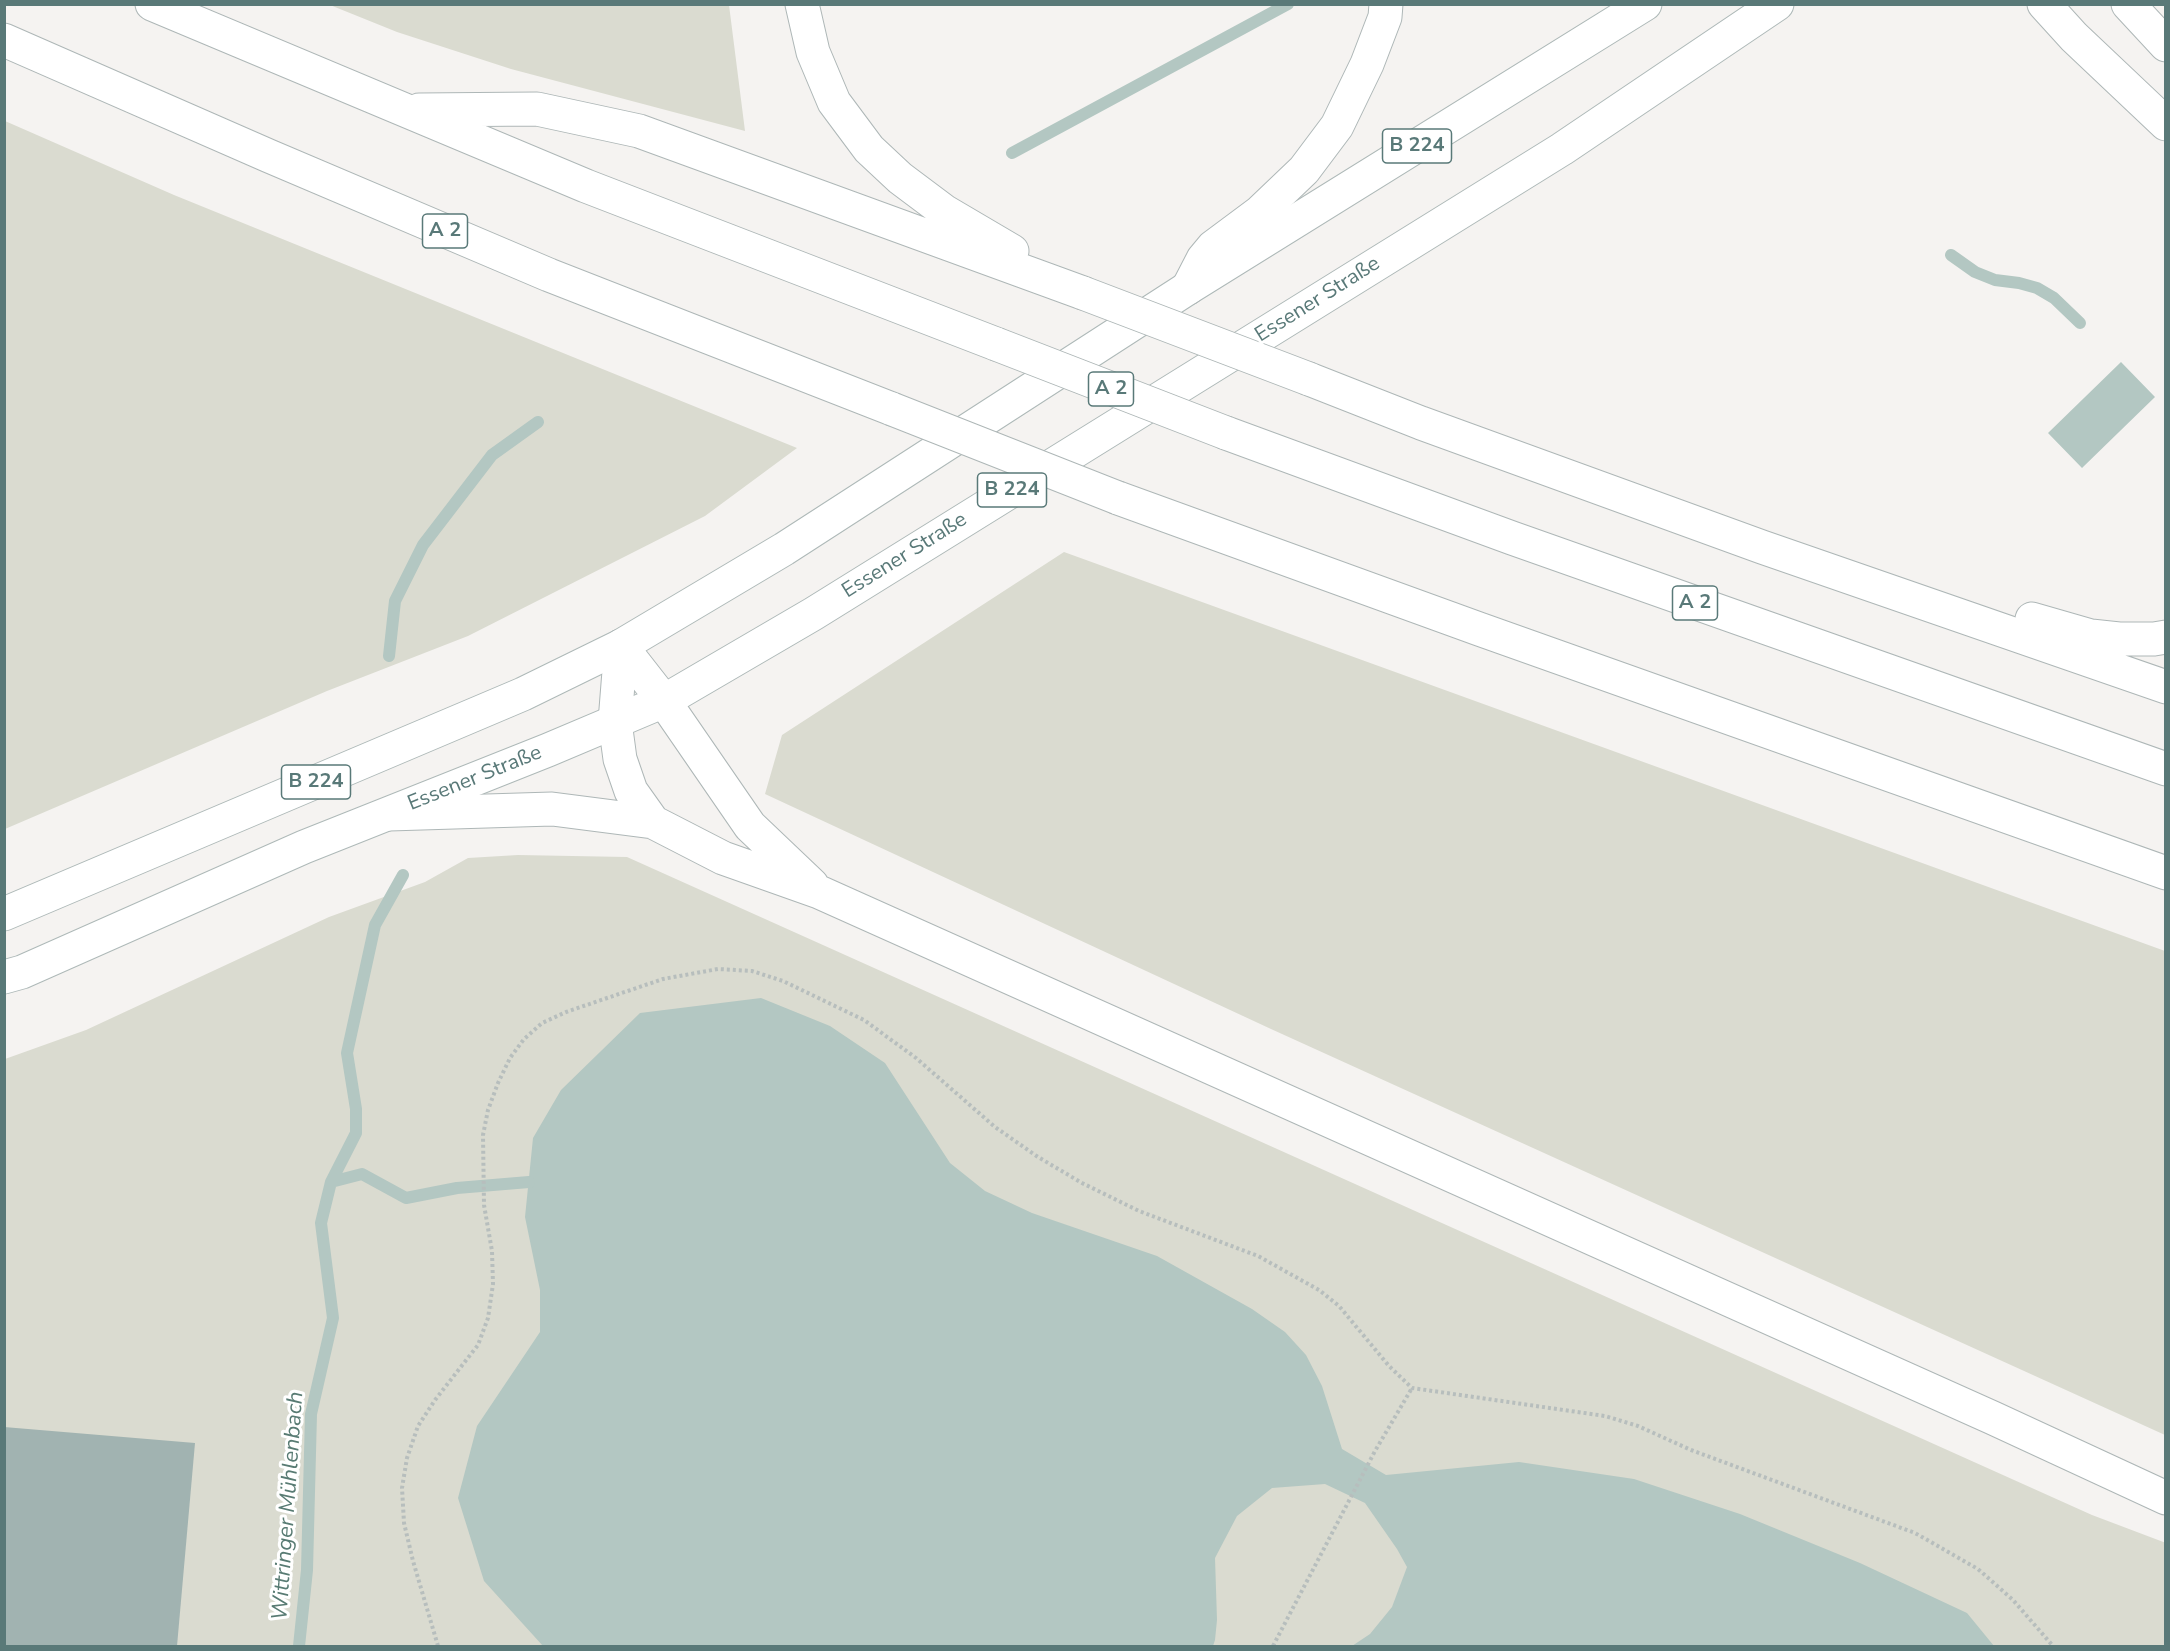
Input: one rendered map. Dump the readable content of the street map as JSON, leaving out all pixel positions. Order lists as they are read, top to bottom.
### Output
{
  "streets": {
    "main road": ["B 224", "A 2", "Essener Straße"]
  },
  "water": ["Wittringer Mühlenbach"]
}
